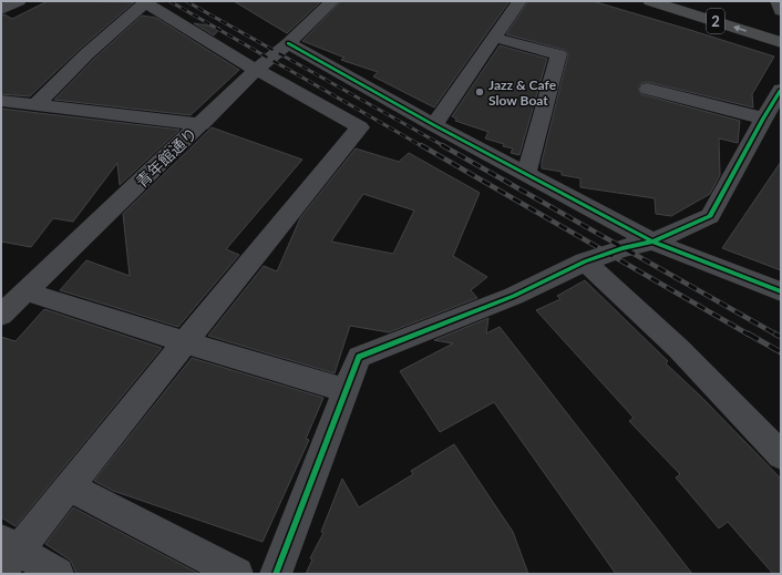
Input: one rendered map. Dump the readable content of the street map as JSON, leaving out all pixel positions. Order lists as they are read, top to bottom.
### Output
{
  "streets": {
    "main road": ["2"],
    "street": ["青年館通り"]
  },
  "places": ["Jazz & Cafe Slow Boat"]
}
